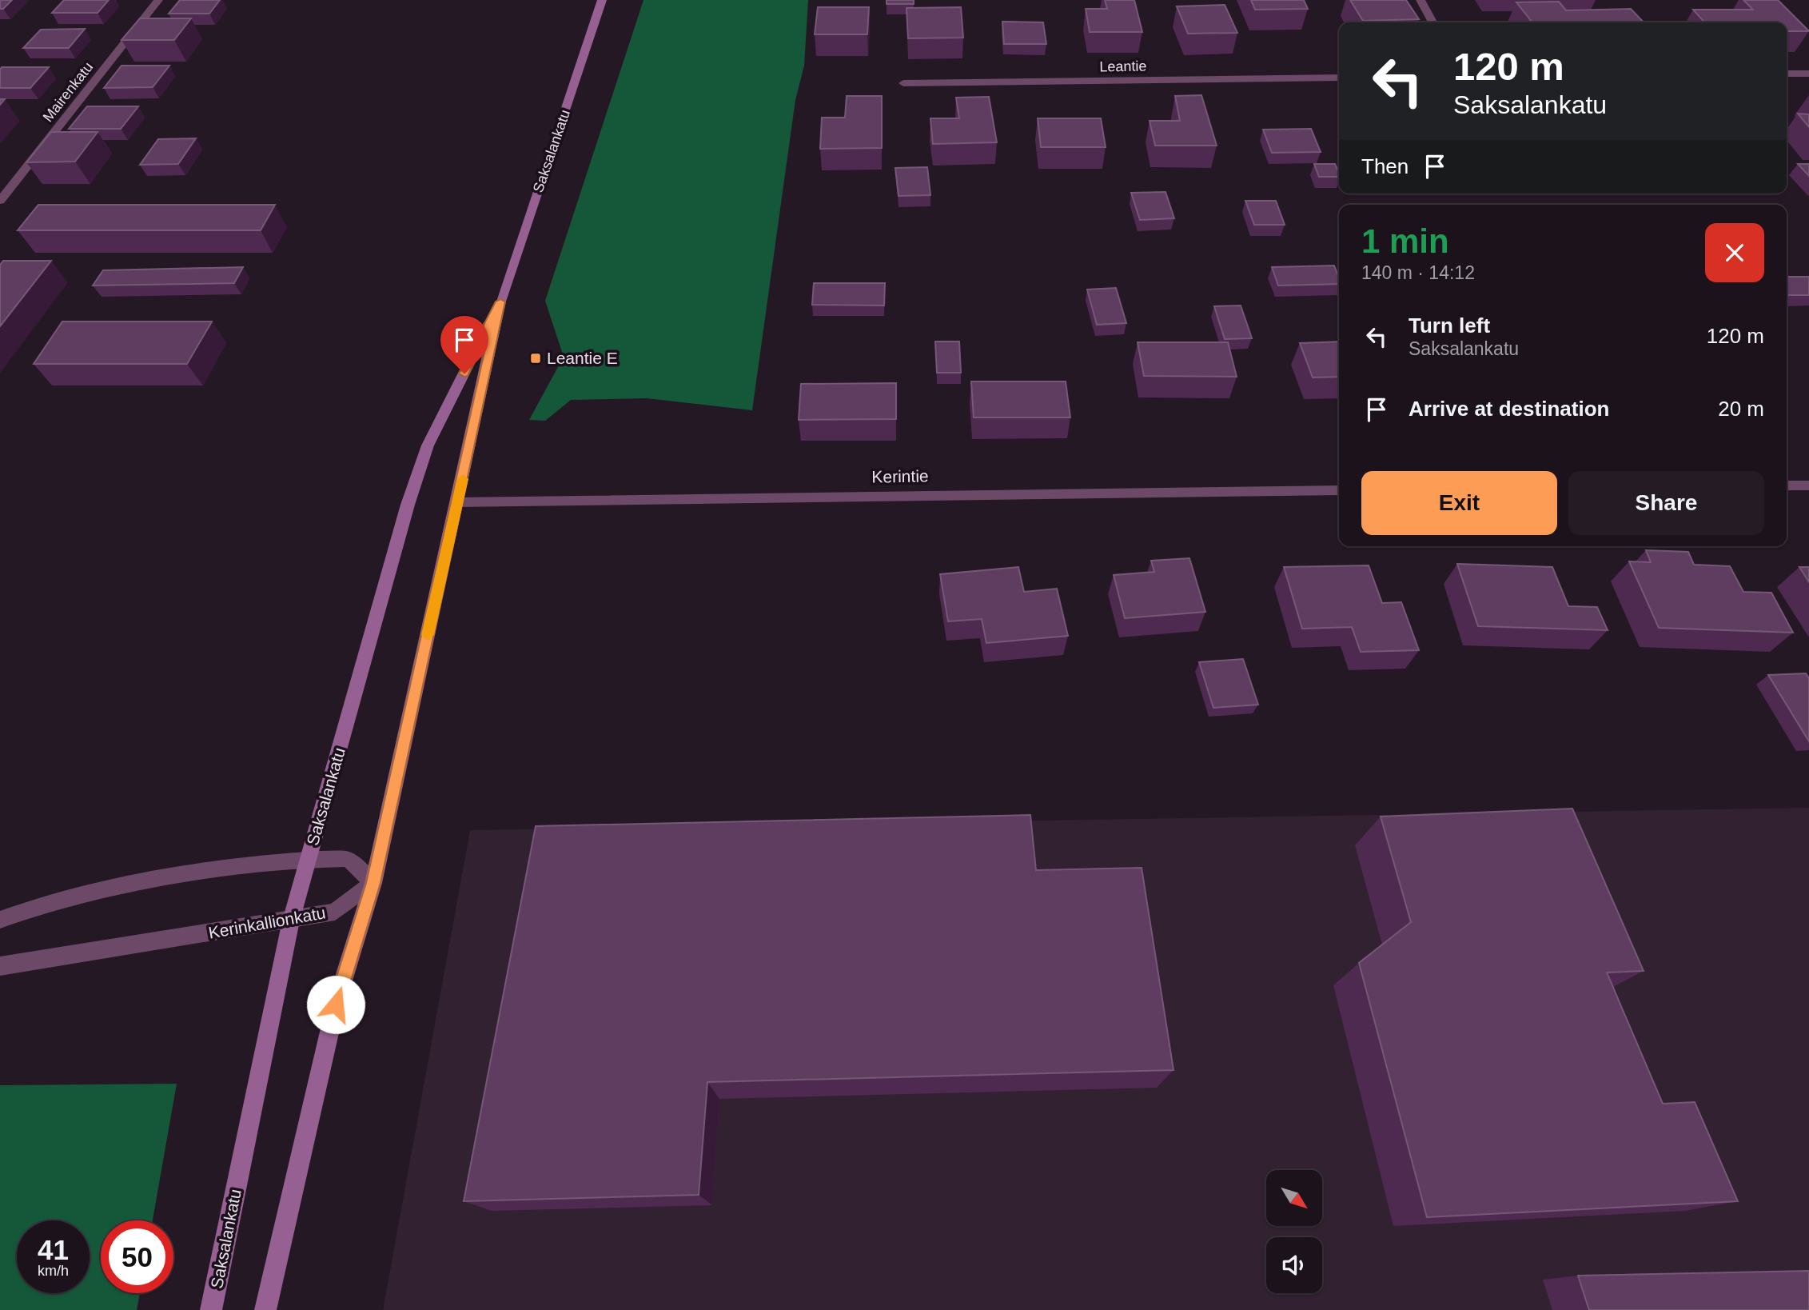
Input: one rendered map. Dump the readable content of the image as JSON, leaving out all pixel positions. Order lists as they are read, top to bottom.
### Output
{
  "streets": {
    "main road": ["Saksalankatu"],
    "street": [
      "Leantie",
      "Mairenkatu",
      "Kerintie",
      "Kerinkallionkatu"
    ]
  },
  "crossings": [
    ["Saksalankatu", "Kerintie"],
    ["Saksalankatu", "Kerinkallionkatu"]
  ],
  "places": {
    "transit": ["Leantie E"]
  },
  "north": "bottom right",
  "page": {
    "turn": ["120 m", "Saksalankatu"],
    "then": "Then",
    "heading": ["1 min", "140 m · 14:12"],
    "list": [
      {
        "name": "Turn left",
        "note": "Saksalankatu",
        "value": "120 m"
      },
      {
        "name": "Arrive at destination",
        "value": "20 m"
      }
    ],
    "buttons": ["Exit", "Share"],
    "speed": "41 km/h",
    "limit": "50"
  }
}
